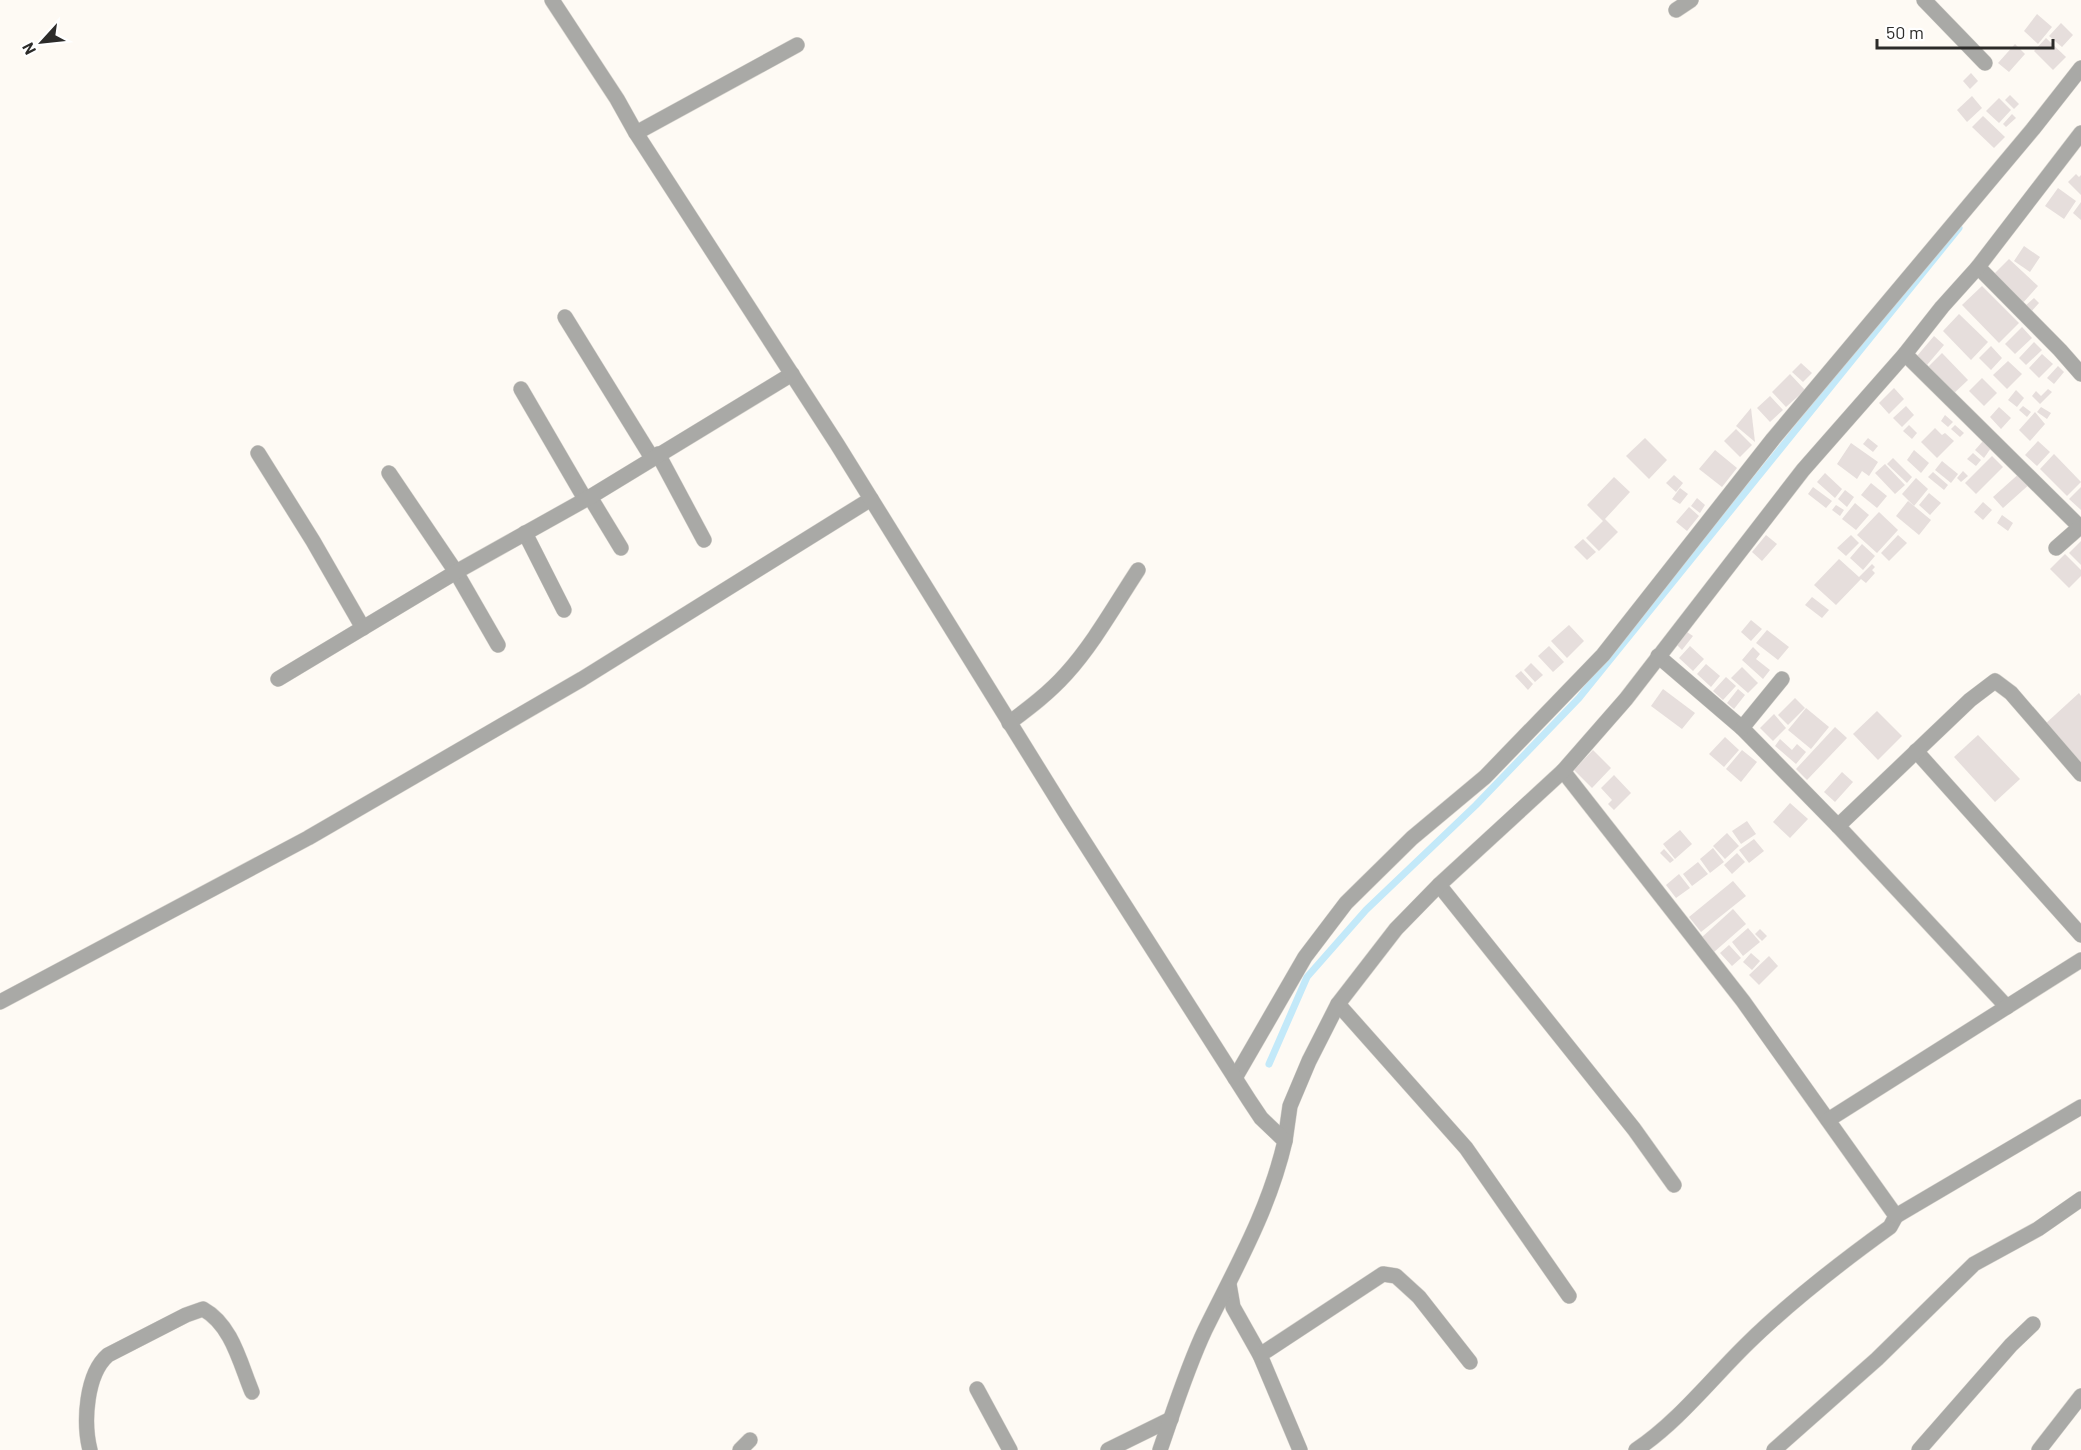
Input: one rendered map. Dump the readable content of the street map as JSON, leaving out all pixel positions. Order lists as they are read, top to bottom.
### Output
{
  "scale_bar": "50 m",
  "north": "bottom left"
}
